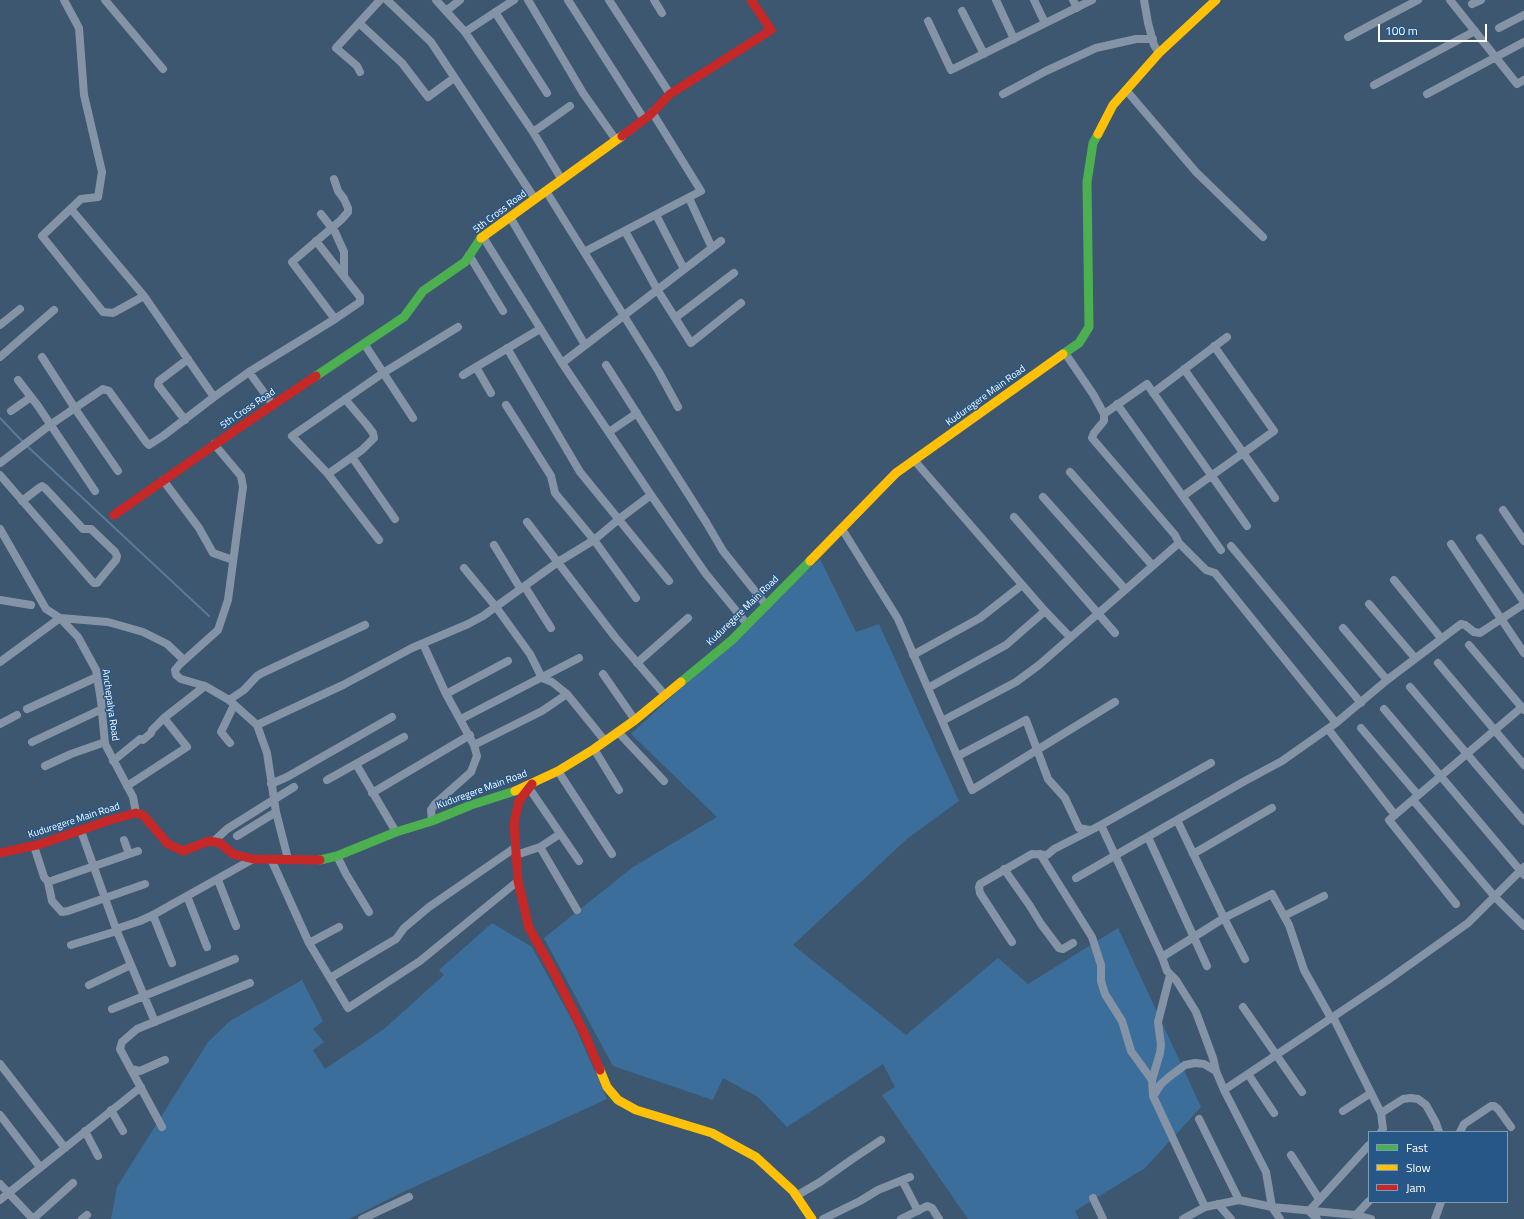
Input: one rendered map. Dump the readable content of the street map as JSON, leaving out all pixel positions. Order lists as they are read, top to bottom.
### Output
{
  "streets": {
    "street": ["5th Cross Road", "Kuduregere Main Road", "Anchepalya Road"]
  },
  "crossings": [
    ["Kuduregere Main Road", "Anchepalya Road"]
  ],
  "legend": ["Fast", "Slow", "Jam"],
  "scale_bar": "100 m"
}
